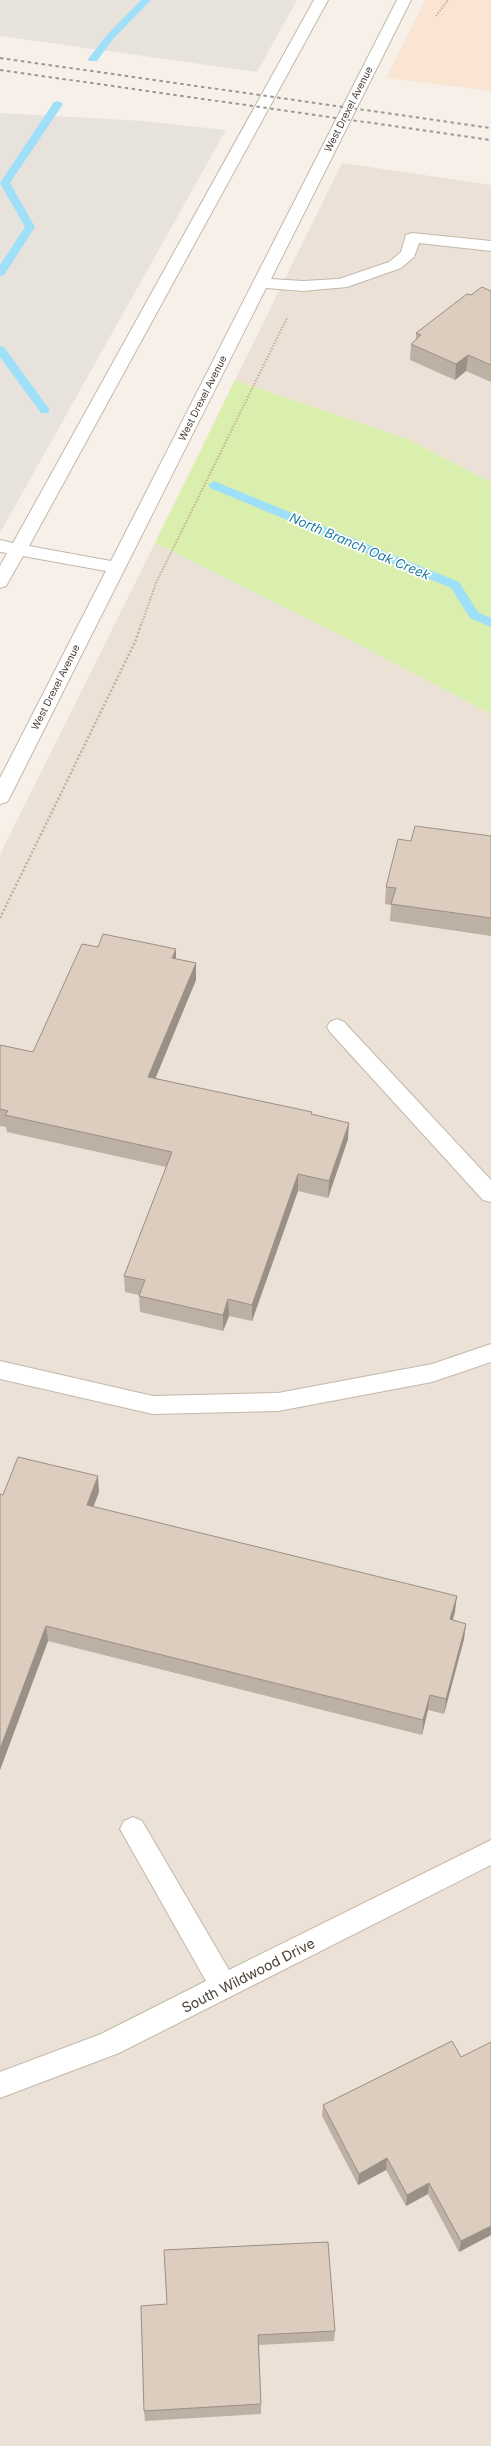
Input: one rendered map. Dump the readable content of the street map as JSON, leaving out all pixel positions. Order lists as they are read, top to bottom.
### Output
{
  "streets": {
    "street": ["West Drexel Avenue", "South Wildwood Drive"]
  },
  "water": ["North Branch Oak Creek"]
}
